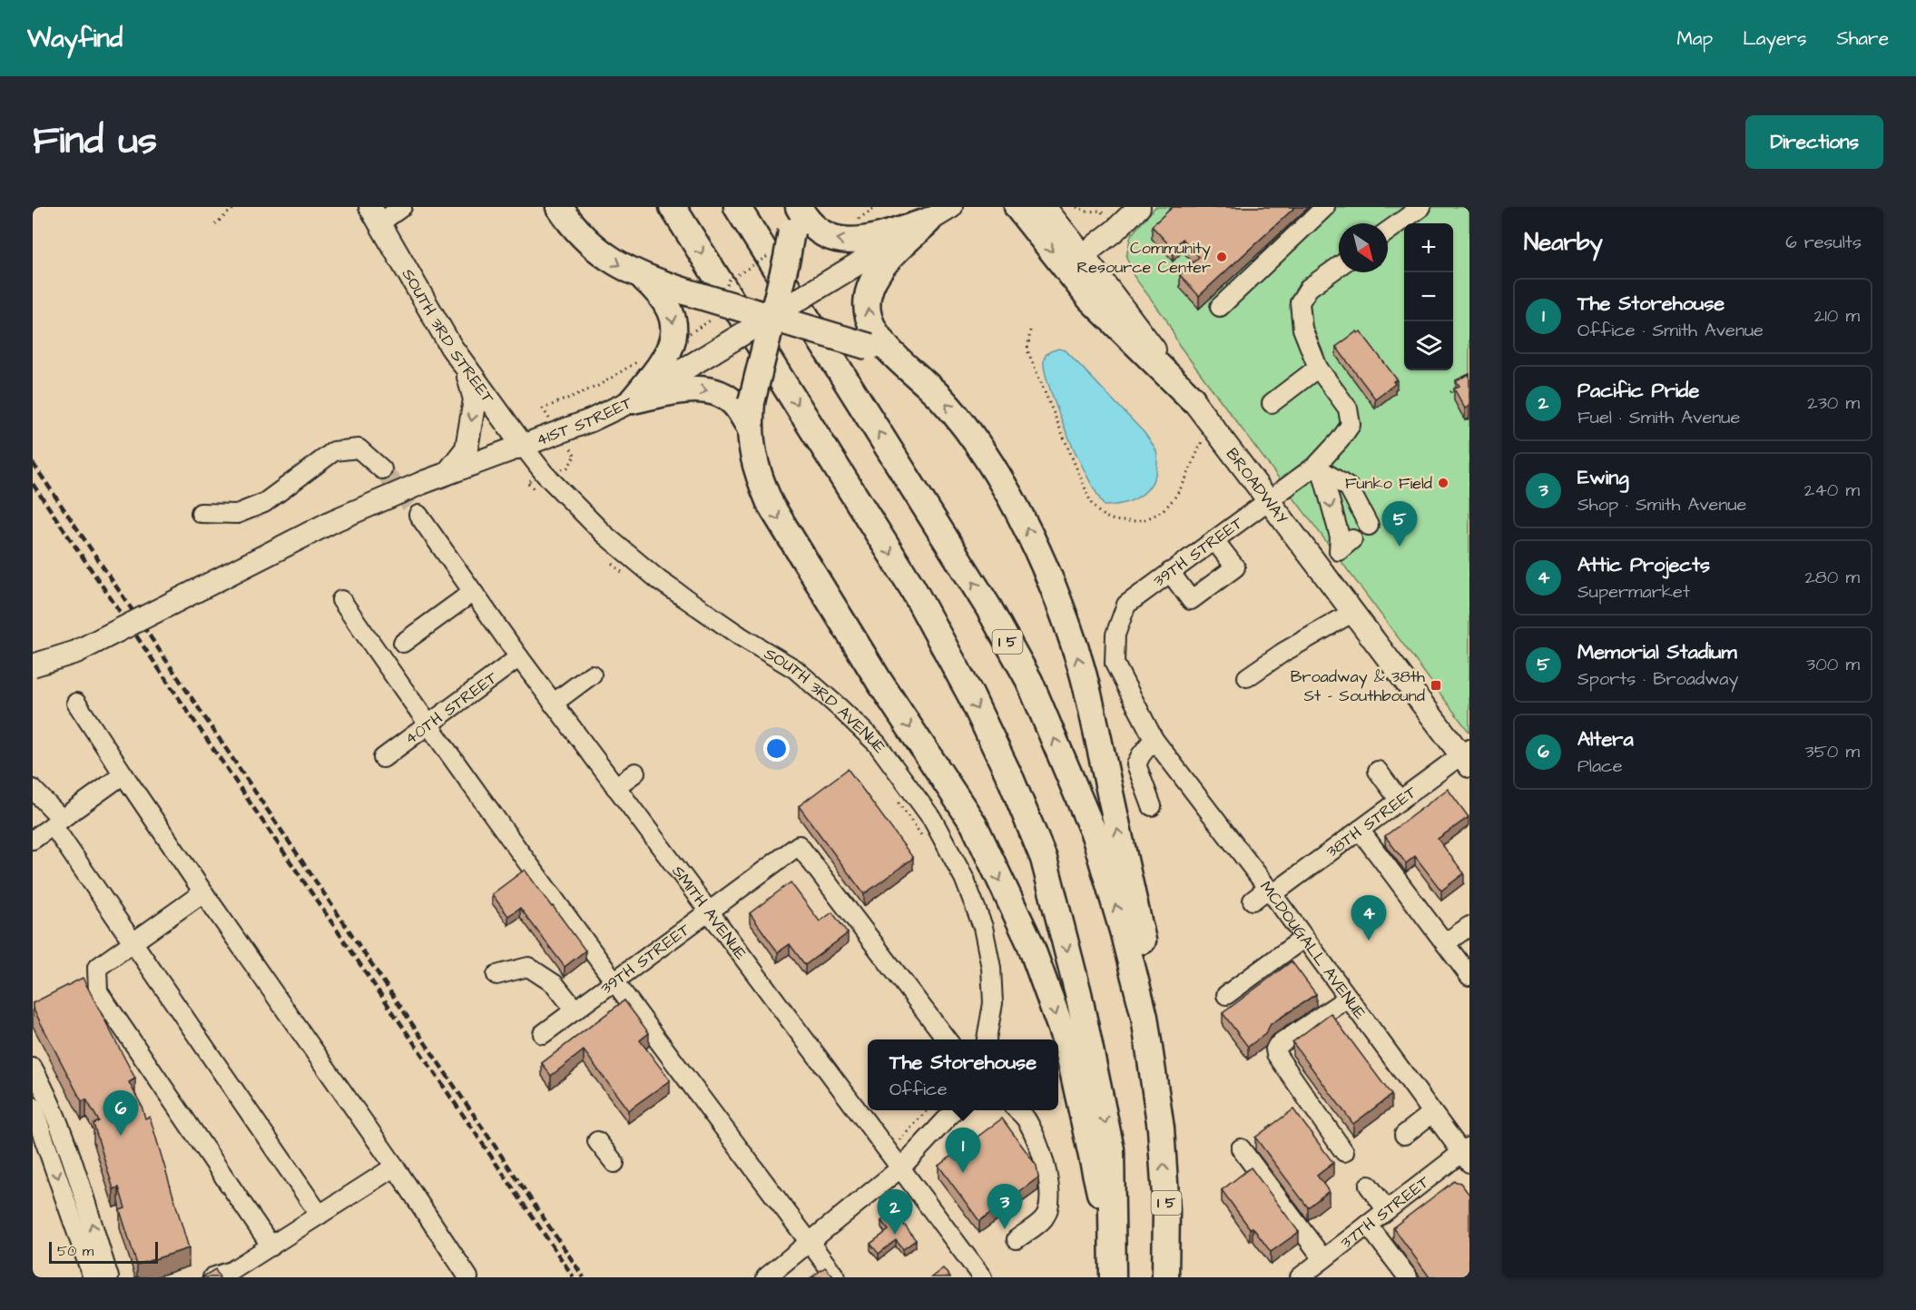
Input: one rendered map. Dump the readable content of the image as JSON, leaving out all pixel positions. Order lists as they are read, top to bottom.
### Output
{
  "streets": {
    "highway": ["I 5"],
    "main road": ["SOUTH 3RD STREET", "41ST STREET", "BROADWAY"],
    "street": [
      "39TH STREET",
      "SOUTH 3RD AVENUE",
      "40TH STREET",
      "38TH STREET",
      "SMITH AVENUE",
      "MCDOUGALL AVENUE",
      "37TH STREET"
    ]
  },
  "crossings": [
    ["SOUTH 3RD STREET", "41ST STREET"],
    ["SOUTH 3RD STREET", "SOUTH 3RD AVENUE"],
    ["41ST STREET", "SOUTH 3RD AVENUE"],
    ["BROADWAY", "39TH STREET"],
    ["BROADWAY", "38TH STREET"],
    ["39TH STREET", "SMITH AVENUE"],
    ["39TH STREET", "MCDOUGALL AVENUE"],
    ["40TH STREET", "SMITH AVENUE"],
    ["38TH STREET", "MCDOUGALL AVENUE"],
    ["MCDOUGALL AVENUE", "37TH STREET"]
  ],
  "places": {
    "other": ["Community Resource Center", "Funko Field"],
    "transit": ["Broadway & 38th St - Southbound"]
  },
  "scale_bar": "50 m",
  "north": "bottom right",
  "page": {
    "header": "Wayfind",
    "nav": ["Map", "Layers", "Share"],
    "title": "Find us",
    "buttons": "Directions",
    "heading": ["Nearby", "6 results"],
    "map_buttons": ["+", "−"],
    "list": [
      {
        "mark": "1",
        "name": "The Storehouse",
        "note": "Office · Smith Avenue",
        "value": "210 m"
      },
      {
        "mark": "2",
        "name": "Pacific Pride",
        "note": "Fuel · Smith Avenue",
        "value": "230 m"
      },
      {
        "mark": "3",
        "name": "Ewing",
        "note": "Shop · Smith Avenue",
        "value": "240 m"
      },
      {
        "mark": "4",
        "name": "Attic Projects",
        "note": "Supermarket",
        "value": "280 m"
      },
      {
        "mark": "5",
        "name": "Memorial Stadium",
        "note": "Sports · Broadway",
        "value": "300 m"
      },
      {
        "mark": "6",
        "name": "Altera",
        "note": "Place",
        "value": "350 m"
      }
    ],
    "pins": [
      "5",
      "4",
      "6",
      "1",
      "3",
      "2"
    ],
    "popup": ["The Storehouse", "Office"],
    "scale": "50 m"
  }
}
